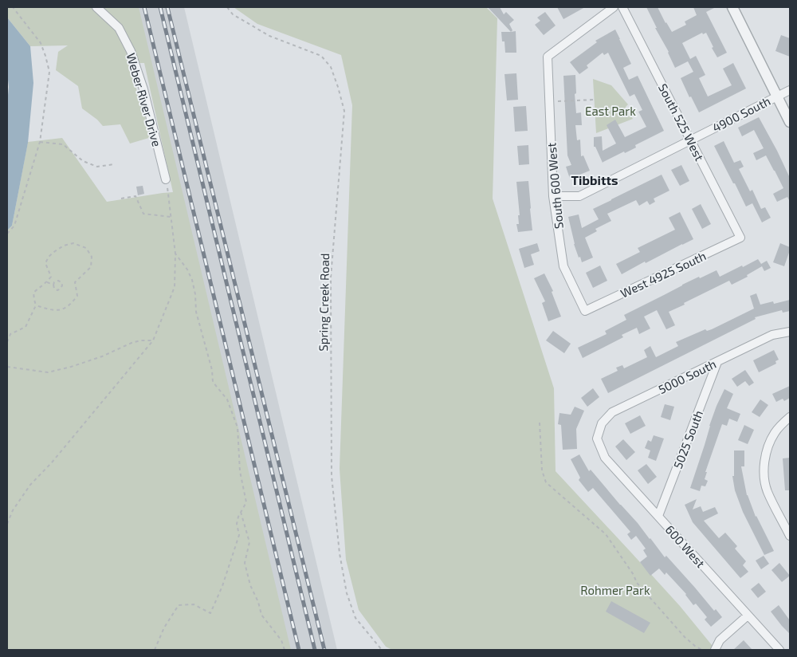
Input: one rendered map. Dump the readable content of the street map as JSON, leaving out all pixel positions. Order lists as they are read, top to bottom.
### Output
{
  "streets": {
    "street": [
      "Weber River Drive",
      "4900 South",
      "South 525 West",
      "South 600 West",
      "West 4925 South",
      "5000 South",
      "5025 South",
      "600 West"
    ],
    "path": ["Spring Creek Road"]
  },
  "crossings": [
    ["4900 South", "South 525 West"],
    ["4900 South", "South 600 West"],
    ["South 525 West", "West 4925 South"],
    ["South 600 West", "West 4925 South"],
    ["5000 South", "5025 South"],
    ["5000 South", "600 West"],
    ["5025 South", "600 West"]
  ],
  "districts": ["Tibbitts"],
  "parks": ["East Park", "Rohmer Park"]
}
